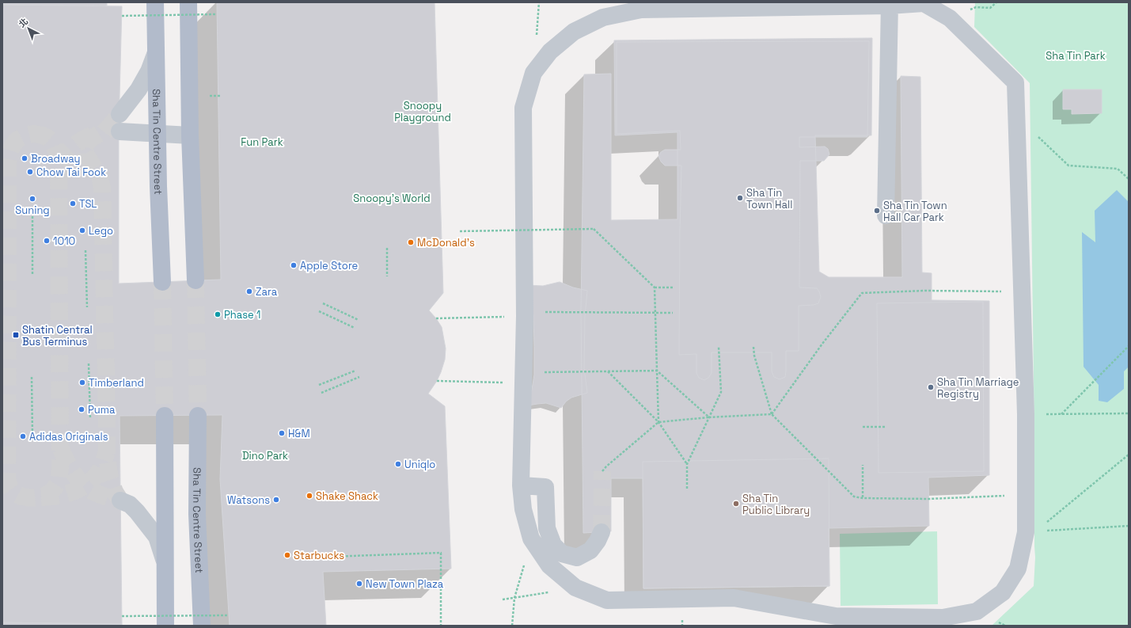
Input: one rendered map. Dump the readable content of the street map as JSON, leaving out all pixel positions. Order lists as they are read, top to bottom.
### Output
{
  "streets": {
    "main road": ["Sha Tin Centre Street"]
  },
  "parks": [
    "Sha Tin Park",
    "Snoopy Playground",
    "Fun Park",
    "Snoopy's World",
    "Dino Park"
  ],
  "places": {
    "other": [
      "Broadway",
      "Chow Tai Fook",
      "Sha Tin Town Hall",
      "Suning",
      "TSL",
      "Sha Tin Town Hall Car Park",
      "Lego",
      "1O1O",
      "McDonald's",
      "Apple Store",
      "Zara",
      "Phase 1",
      "Timberland",
      "Sha Tin Marriage Registry",
      "Puma",
      "H&M",
      "Adidas Originals",
      "Uniqlo",
      "Shake Shack",
      "Watsons",
      "Sha Tin Public Library",
      "Starbucks",
      "New Town Plaza"
    ],
    "transit": ["Shatin Central Bus Terminus"]
  },
  "north": "top left"
}
